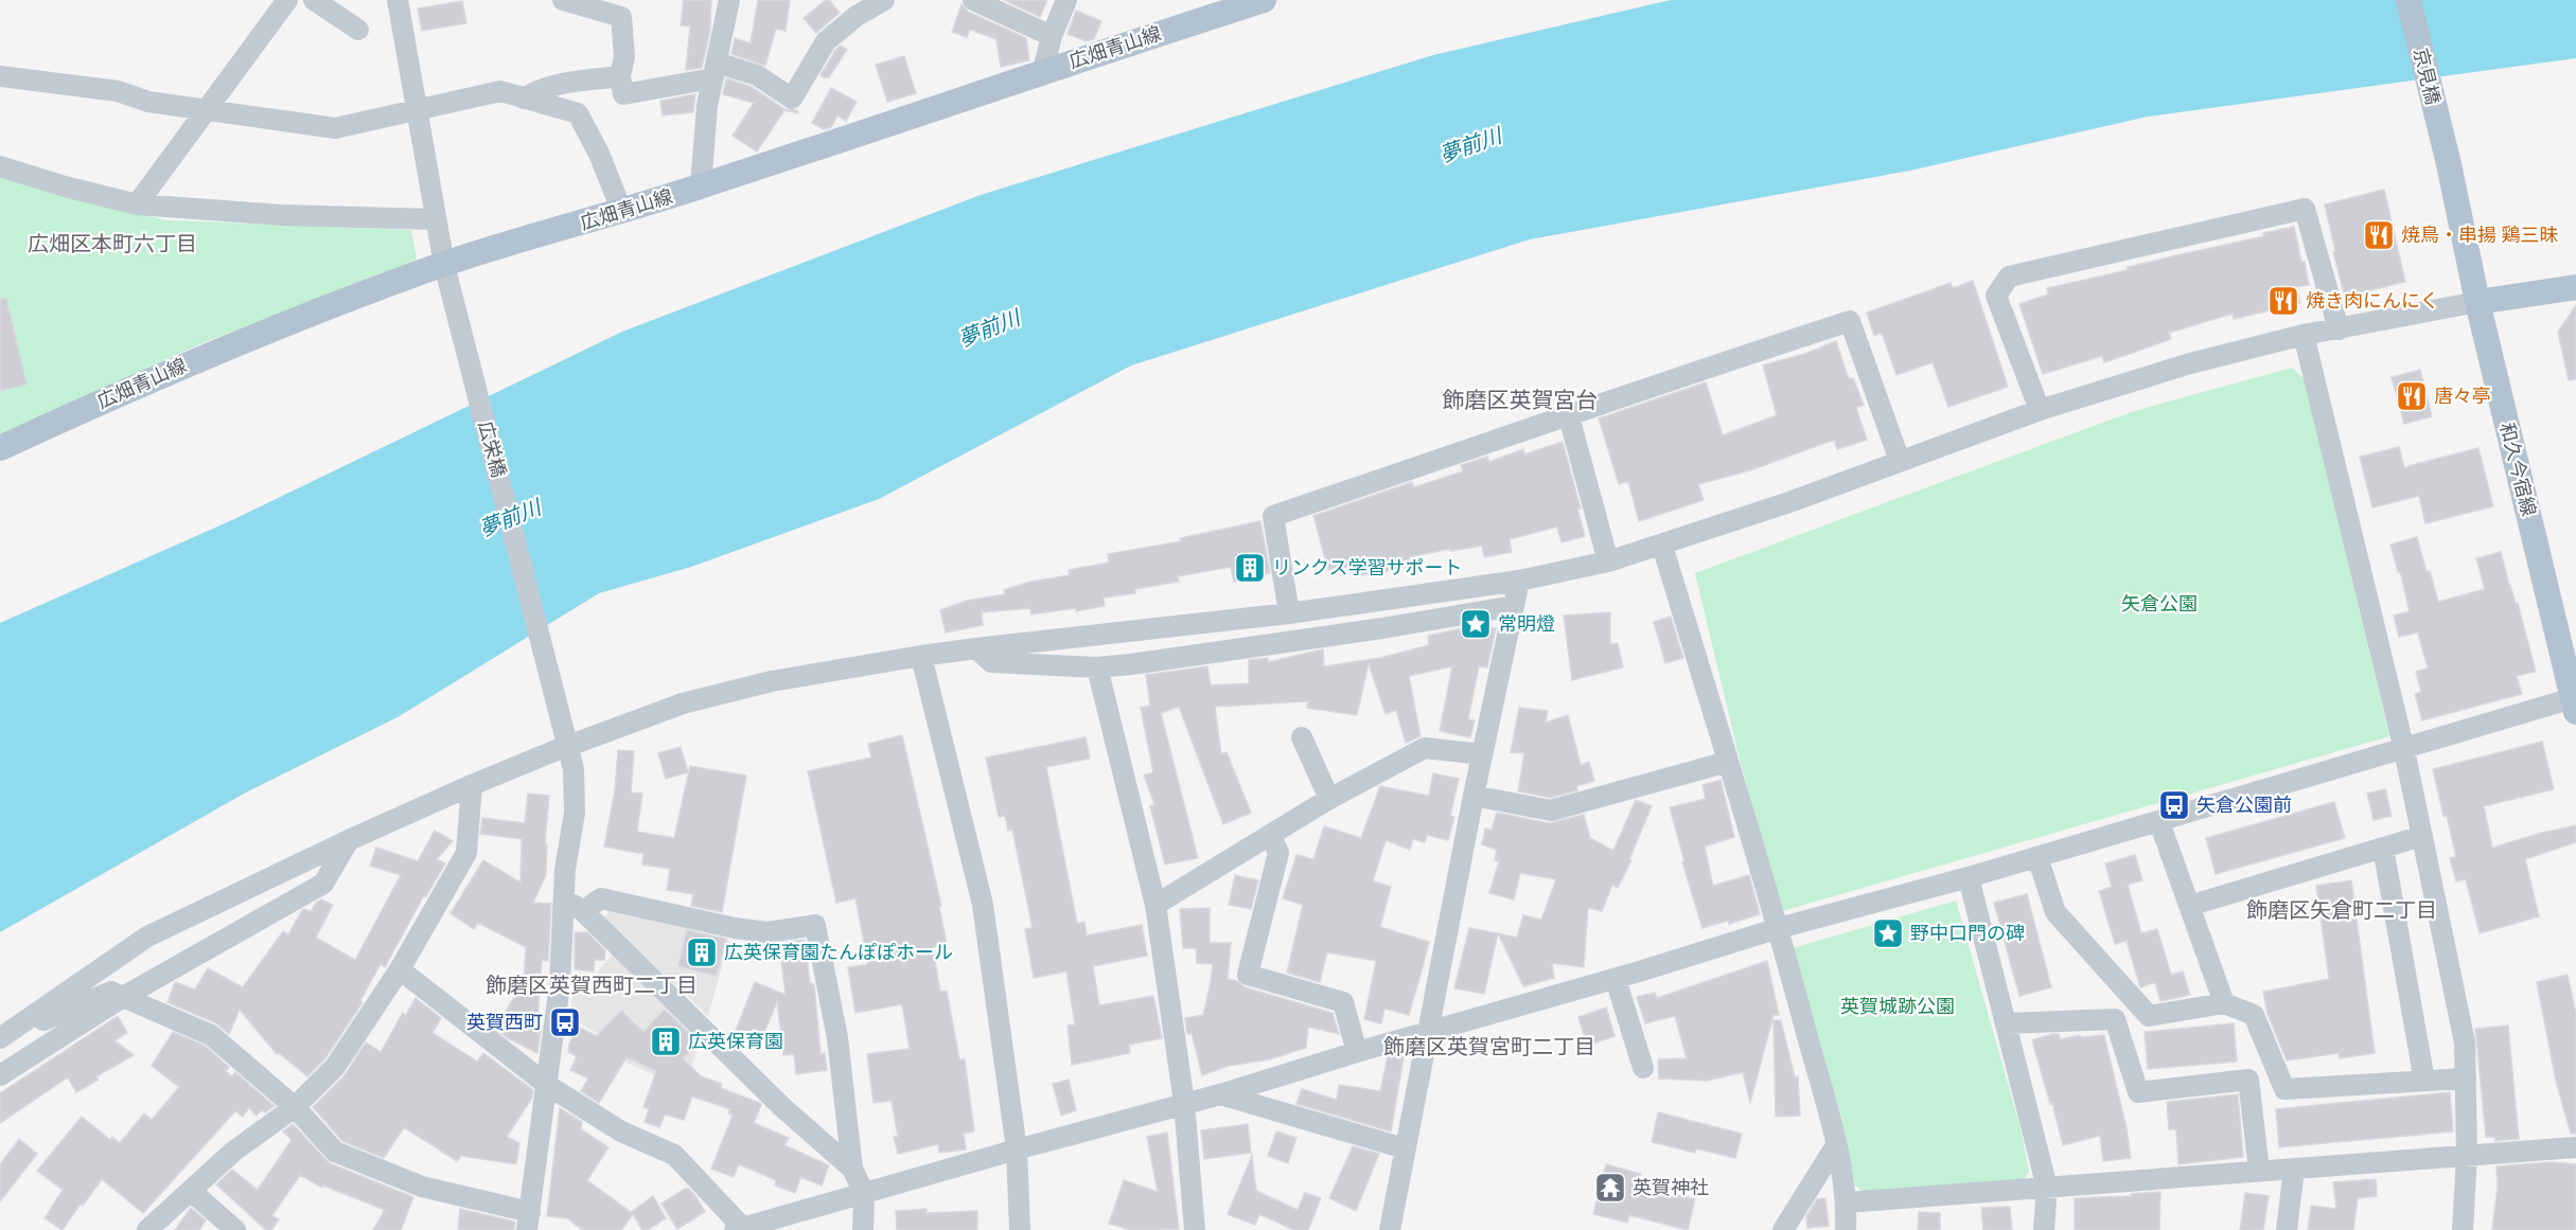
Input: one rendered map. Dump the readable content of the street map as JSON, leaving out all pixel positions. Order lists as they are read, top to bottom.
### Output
{
  "streets": {
    "main road": ["広畑青山線", "京見橋", "和久今宿線"],
    "street": ["広栄橋"]
  },
  "crossings": [
    ["広畑青山線", "広栄橋"],
    ["京見橋", "和久今宿線"]
  ],
  "districts": [
    "広畑区本町六丁目",
    "飾磨区英賀宮台",
    "飾磨区矢倉町二丁目",
    "飾磨区英賀西町二丁目",
    "飾磨区英賀宮町二丁目"
  ],
  "water": ["夢前川"],
  "parks": ["矢倉公園", "英賀城跡公園"],
  "places": {
    "restaurant": ["焼鳥・串揚 鶏三昧", "焼き肉にんにく", "唐々亭"],
    "building": ["リンクス学習サポート", "広英保育園たんぽぽホール", "広英保育園"],
    "place": ["常明燈", "野中口門の碑"],
    "bus stop": ["矢倉公園前", "英賀西町"],
    "temple": ["英賀神社"]
  }
}
